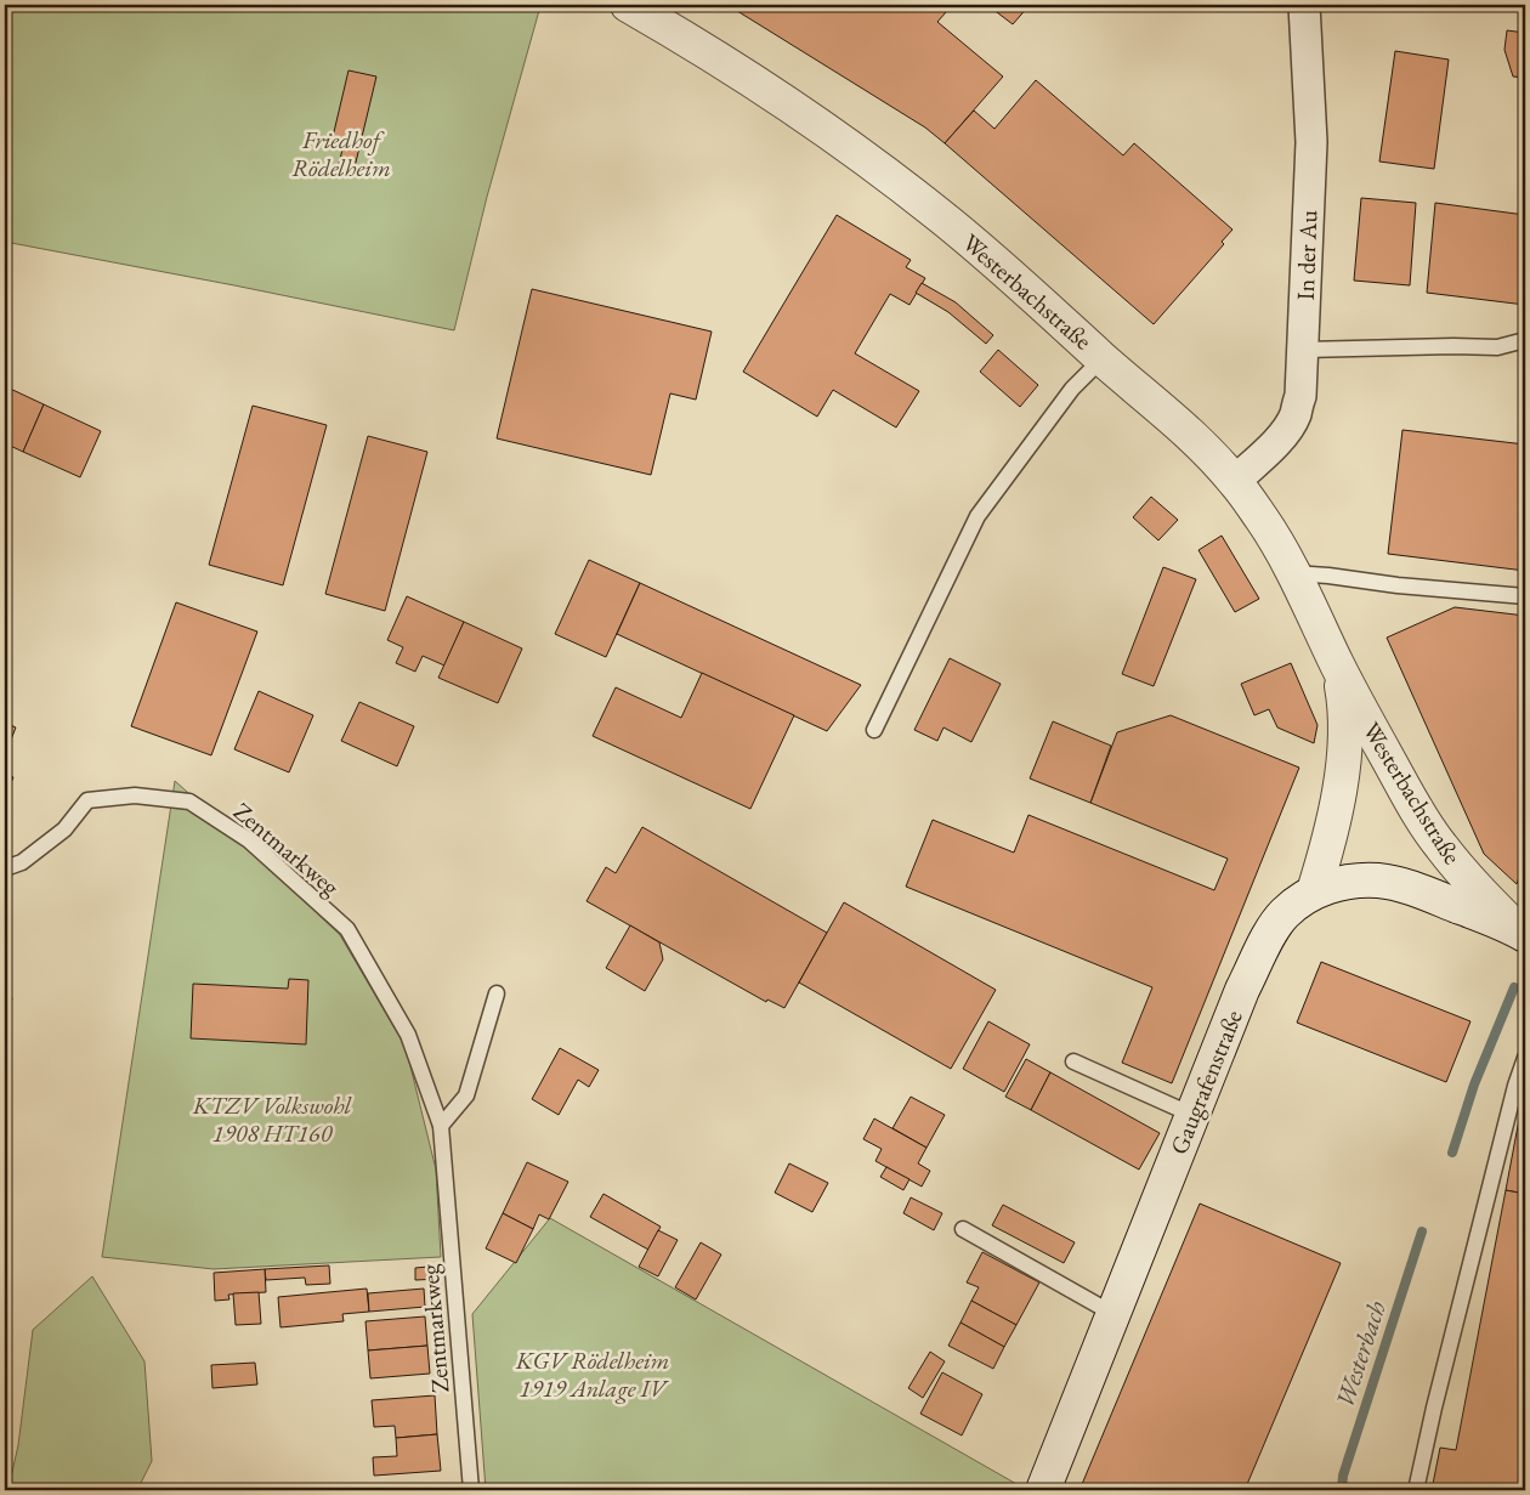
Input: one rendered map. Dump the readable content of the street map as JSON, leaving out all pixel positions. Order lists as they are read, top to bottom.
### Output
{
  "streets": {
    "street": ["In der Au", "Westerbachstraße", "Gaugrafenstraße"],
    "lane": ["Zentmarkweg"]
  },
  "crossings": [
    ["In der Au", "Westerbachstraße"],
    ["Westerbachstraße", "Gaugrafenstraße"]
  ],
  "water": ["Westerbach"],
  "parks": ["Friedhof Rödelheim", "KTZV Volkswohl 1908 HT160", "KGV Rödelheim 1919 Anlage IV"]
}
